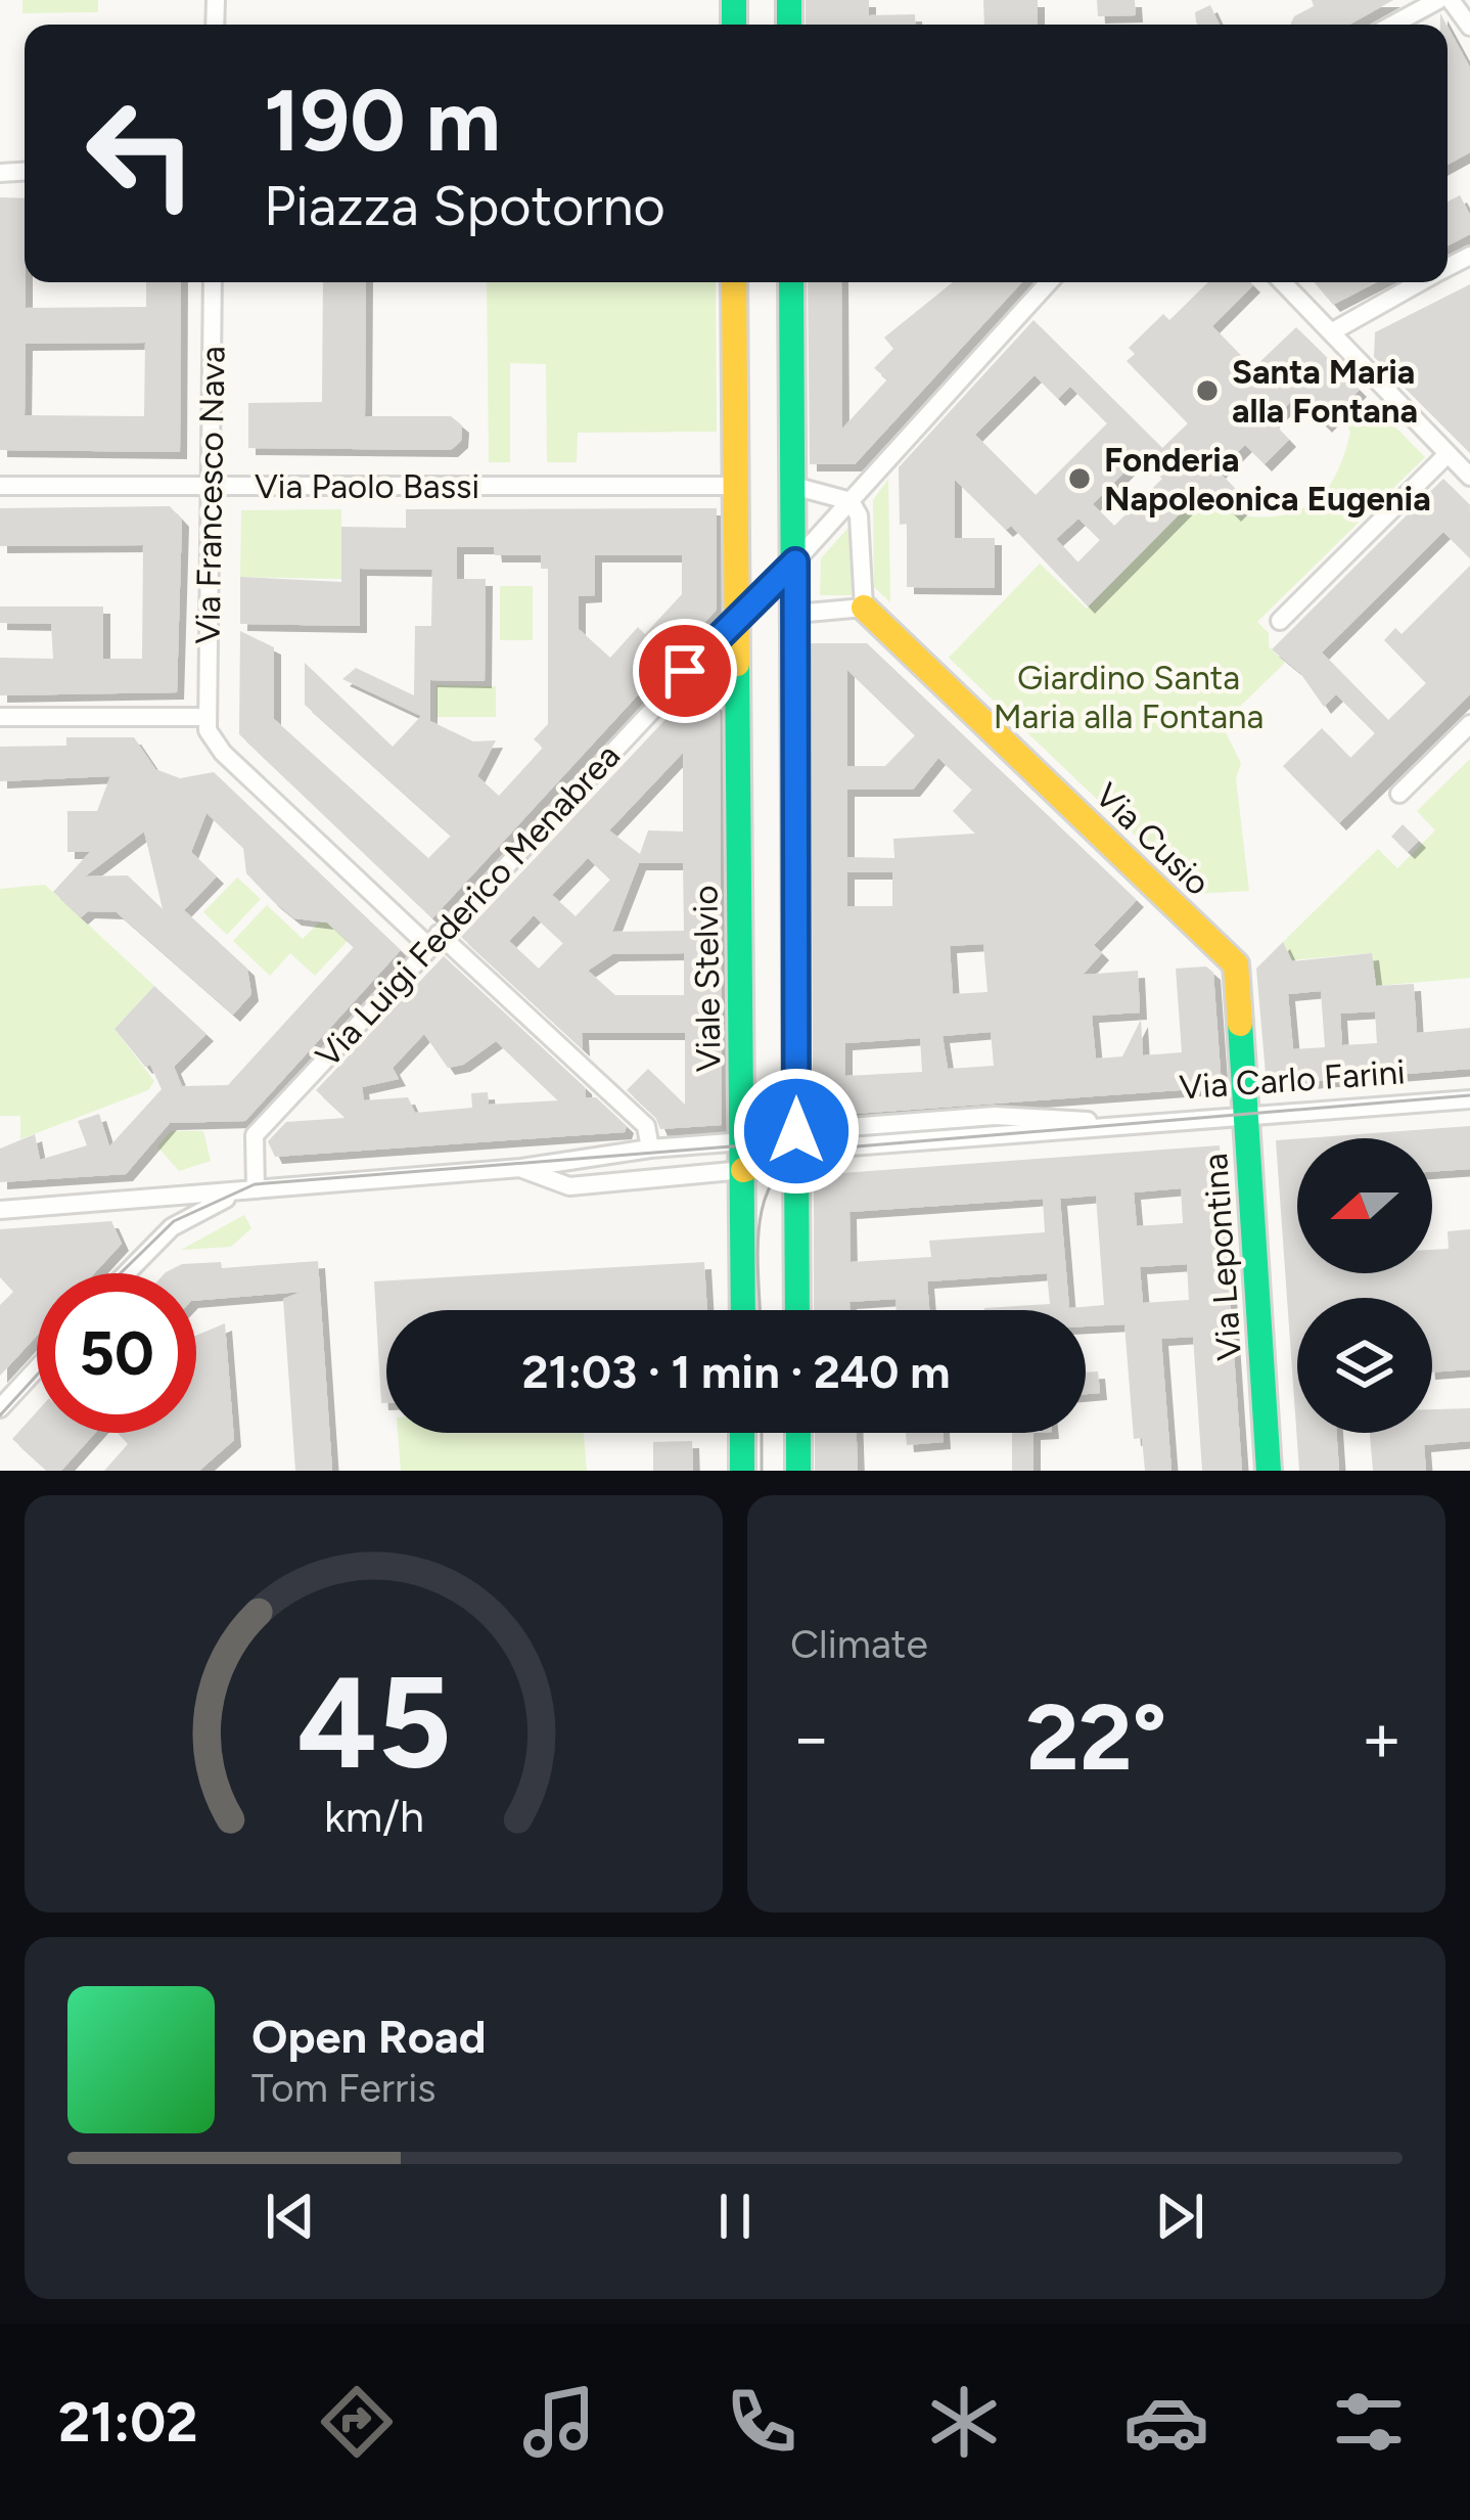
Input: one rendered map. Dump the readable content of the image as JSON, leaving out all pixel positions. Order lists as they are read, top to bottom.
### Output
{
  "streets": {
    "main road": [
      "Via Cusio",
      "Viale Stelvio",
      "Via Carlo Farini",
      "Via Lepontina"
    ],
    "street": ["Via Paolo Bassi", "Via Francesco Nava", "Via Luigi Federico Menabrea"]
  },
  "crossings": [
    ["Via Paolo Bassi", "Via Francesco Nava"],
    ["Via Paolo Bassi", "Viale Stelvio"],
    ["Via Cusio", "Via Lepontina"],
    ["Via Luigi Federico Menabrea", "Viale Stelvio"],
    ["Via Luigi Federico Menabrea", "Via Carlo Farini"],
    ["Viale Stelvio", "Via Carlo Farini"],
    ["Via Carlo Farini", "Via Lepontina"]
  ],
  "parks": ["Giardino Santa Maria alla Fontana"],
  "places": ["Santa Maria alla Fontana", "Fonderia Napoleonica Eugenia"],
  "north": "left",
  "page": {
    "turn": ["190 m", "Piazza Spotorno"],
    "limit": "50",
    "trip": "21:03 · 1 min · 240 m",
    "tile": "Climate",
    "heat": ["−", "22°", "+"],
    "song": ["Open Road", "Tom Ferris"],
    "tabs": "21:02",
    "gauge": ["45", "km/h"]
  }
}
